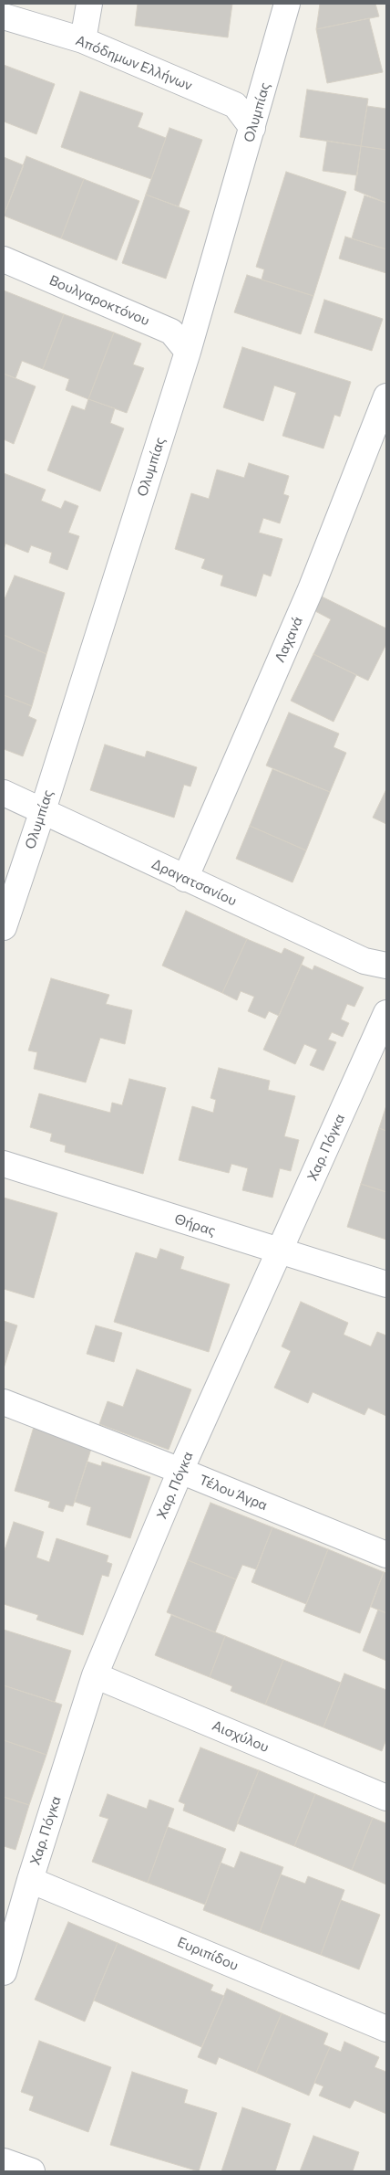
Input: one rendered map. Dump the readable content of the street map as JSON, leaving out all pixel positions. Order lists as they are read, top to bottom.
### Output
{
  "streets": {
    "street": [
      "Απόδημων Ελλήνων",
      "Ολυμπίας",
      "Βουλγαροκτόνου",
      "Λαχανά",
      "Δραγατσανίου",
      "Χαρ. Πόγκα",
      "Θήρας",
      "Τέλου Άγρα",
      "Αισχύλου",
      "Ευριπίδου"
    ]
  },
  "crossings": [
    ["Απόδημων Ελλήνων", "Ολυμπίας"],
    ["Ολυμπίας", "Βουλγαροκτόνου"],
    ["Ολυμπίας", "Δραγατσανίου"],
    ["Λαχανά", "Δραγατσανίου"],
    ["Χαρ. Πόγκα", "Θήρας"],
    ["Χαρ. Πόγκα", "Τέλου Άγρα"],
    ["Χαρ. Πόγκα", "Αισχύλου"],
    ["Χαρ. Πόγκα", "Ευριπίδου"]
  ]
}
